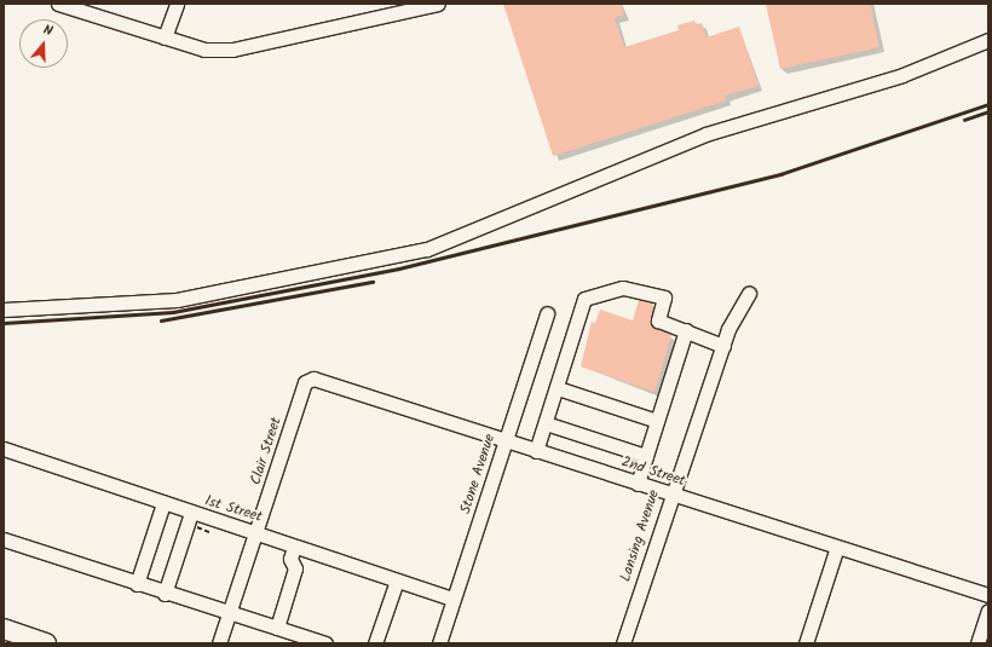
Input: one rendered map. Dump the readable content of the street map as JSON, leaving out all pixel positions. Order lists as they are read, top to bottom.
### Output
{
  "streets": {
    "street": [
      "Clair Street",
      "2nd Street",
      "Stone Avenue",
      "1st Street",
      "Lansing Avenue"
    ]
  },
  "crossings": [
    ["Clair Street", "2nd Street"],
    ["Clair Street", "1st Street"],
    ["2nd Street", "Stone Avenue"],
    ["2nd Street", "Lansing Avenue"],
    ["Stone Avenue", "1st Street"]
  ],
  "north": "top"
}
